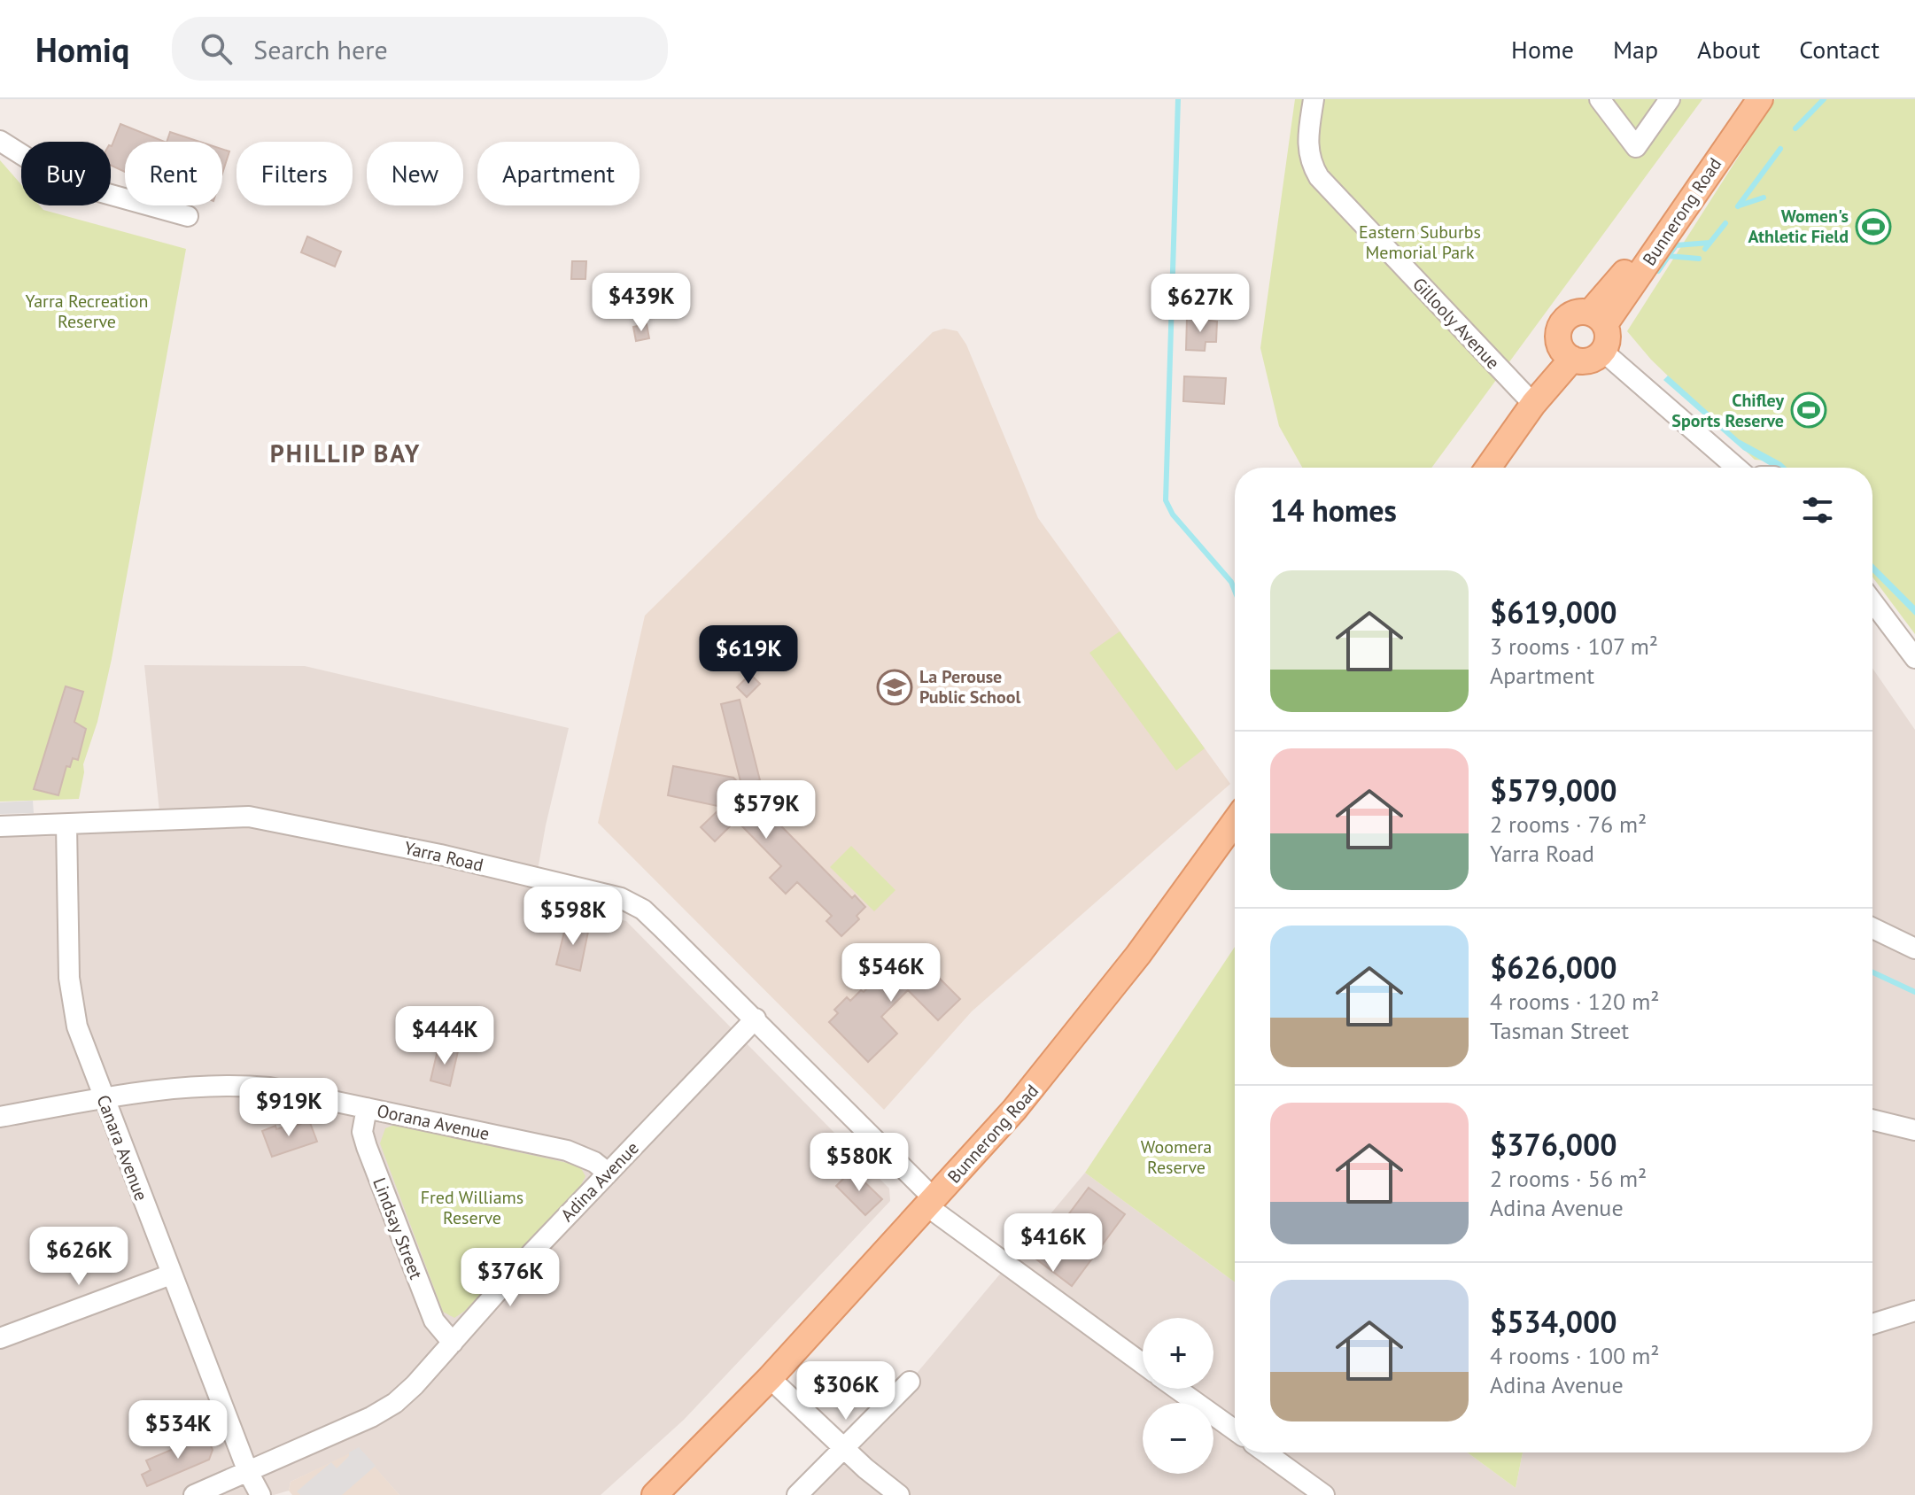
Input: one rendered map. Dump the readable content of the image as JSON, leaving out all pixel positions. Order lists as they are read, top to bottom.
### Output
{
  "streets": {
    "main road": ["Bunnerong Road"],
    "street": [
      "Gillooly Avenue",
      "Yarra Road",
      "Oorana Avenue",
      "Canara Avenue",
      "Adina Avenue",
      "Lindsay Street"
    ]
  },
  "crossings": [
    ["Bunnerong Road", "Yarra Road"],
    ["Yarra Road", "Canara Avenue"],
    ["Yarra Road", "Adina Avenue"],
    ["Oorana Avenue", "Canara Avenue"],
    ["Oorana Avenue", "Adina Avenue"],
    ["Oorana Avenue", "Lindsay Street"],
    ["Canara Avenue", "Adina Avenue"],
    ["Adina Avenue", "Lindsay Street"]
  ],
  "districts": ["PHILLIP BAY"],
  "parks": [
    "Eastern Suburbs Memorial Park",
    "Yarra Recreation Reserve",
    "Woomera Reserve",
    "Fred Williams Reserve"
  ],
  "places": {
    "sports": ["Women's Athletic Field", "Chifley Sports Reserve"],
    "school or university": ["La Perouse Public School"]
  },
  "page": {
    "header": "Homiq",
    "search": "Search here",
    "nav": [
      "Home",
      "Map",
      "About",
      "Contact"
    ],
    "chip": [
      "Buy",
      "Rent",
      "Filters",
      "New",
      "Apartment"
    ],
    "price": [
      "$439K",
      "$627K",
      "$619K",
      "$579K",
      "$598K",
      "$546K",
      "$444K",
      "$919K",
      "$580K",
      "$416K",
      "$626K",
      "$376K",
      "$306K",
      "$534K"
    ],
    "heading": "14 homes",
    "list": [
      {
        "name": "$619,000",
        "note": "3 rooms · 107 m² · Apartment"
      },
      {
        "name": "$579,000",
        "note": "2 rooms · 76 m² · Yarra Road"
      },
      {
        "name": "$626,000",
        "note": "4 rooms · 120 m² · Tasman Street"
      },
      {
        "name": "$376,000",
        "note": "2 rooms · 56 m² · Adina Avenue"
      },
      {
        "name": "$534,000",
        "note": "4 rooms · 100 m² · Adina Avenue"
      }
    ],
    "map_buttons": ["+", "−"]
  }
}
